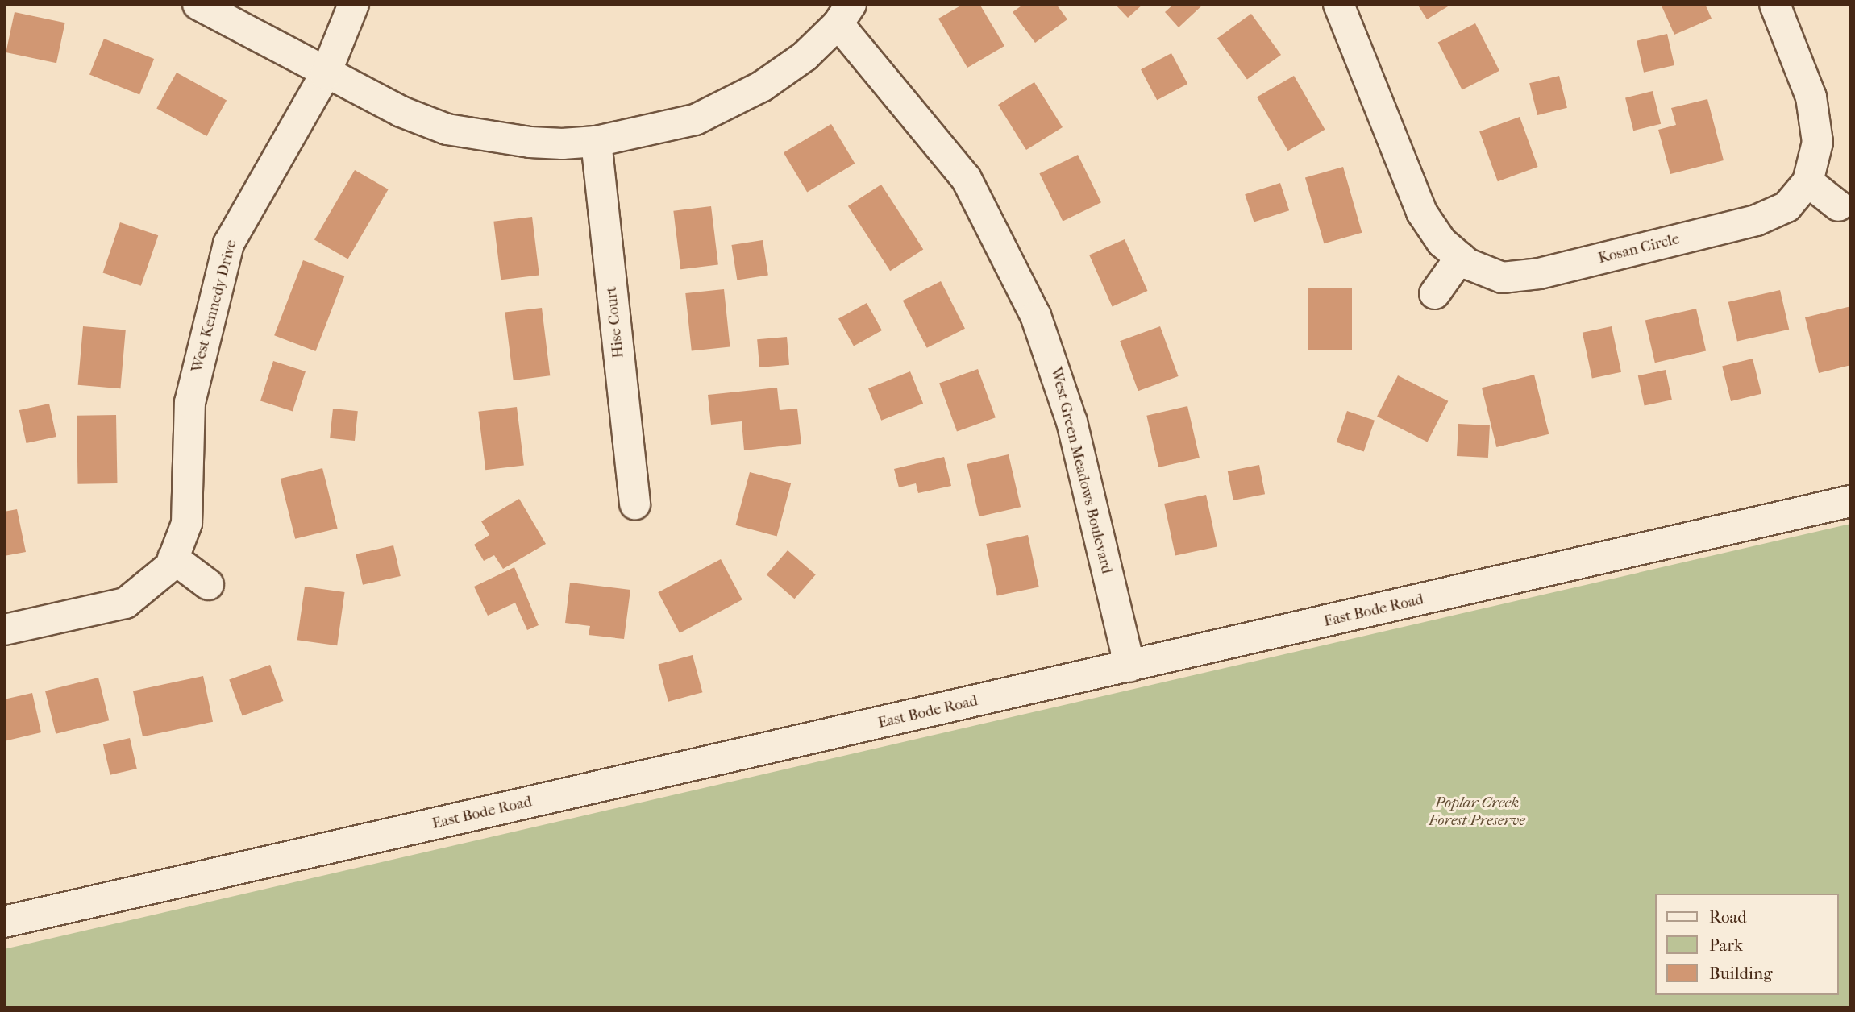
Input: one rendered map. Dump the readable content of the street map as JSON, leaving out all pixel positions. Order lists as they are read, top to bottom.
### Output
{
  "streets": {
    "street": [
      "Kosan Circle",
      "West Kennedy Drive",
      "Hise Court",
      "West Green Meadows Boulevard",
      "East Bode Road"
    ]
  },
  "crossings": [
    ["West Green Meadows Boulevard", "East Bode Road"]
  ],
  "parks": ["Poplar Creek Forest Preserve"],
  "legend": ["Road", "Park", "Building"]
}
